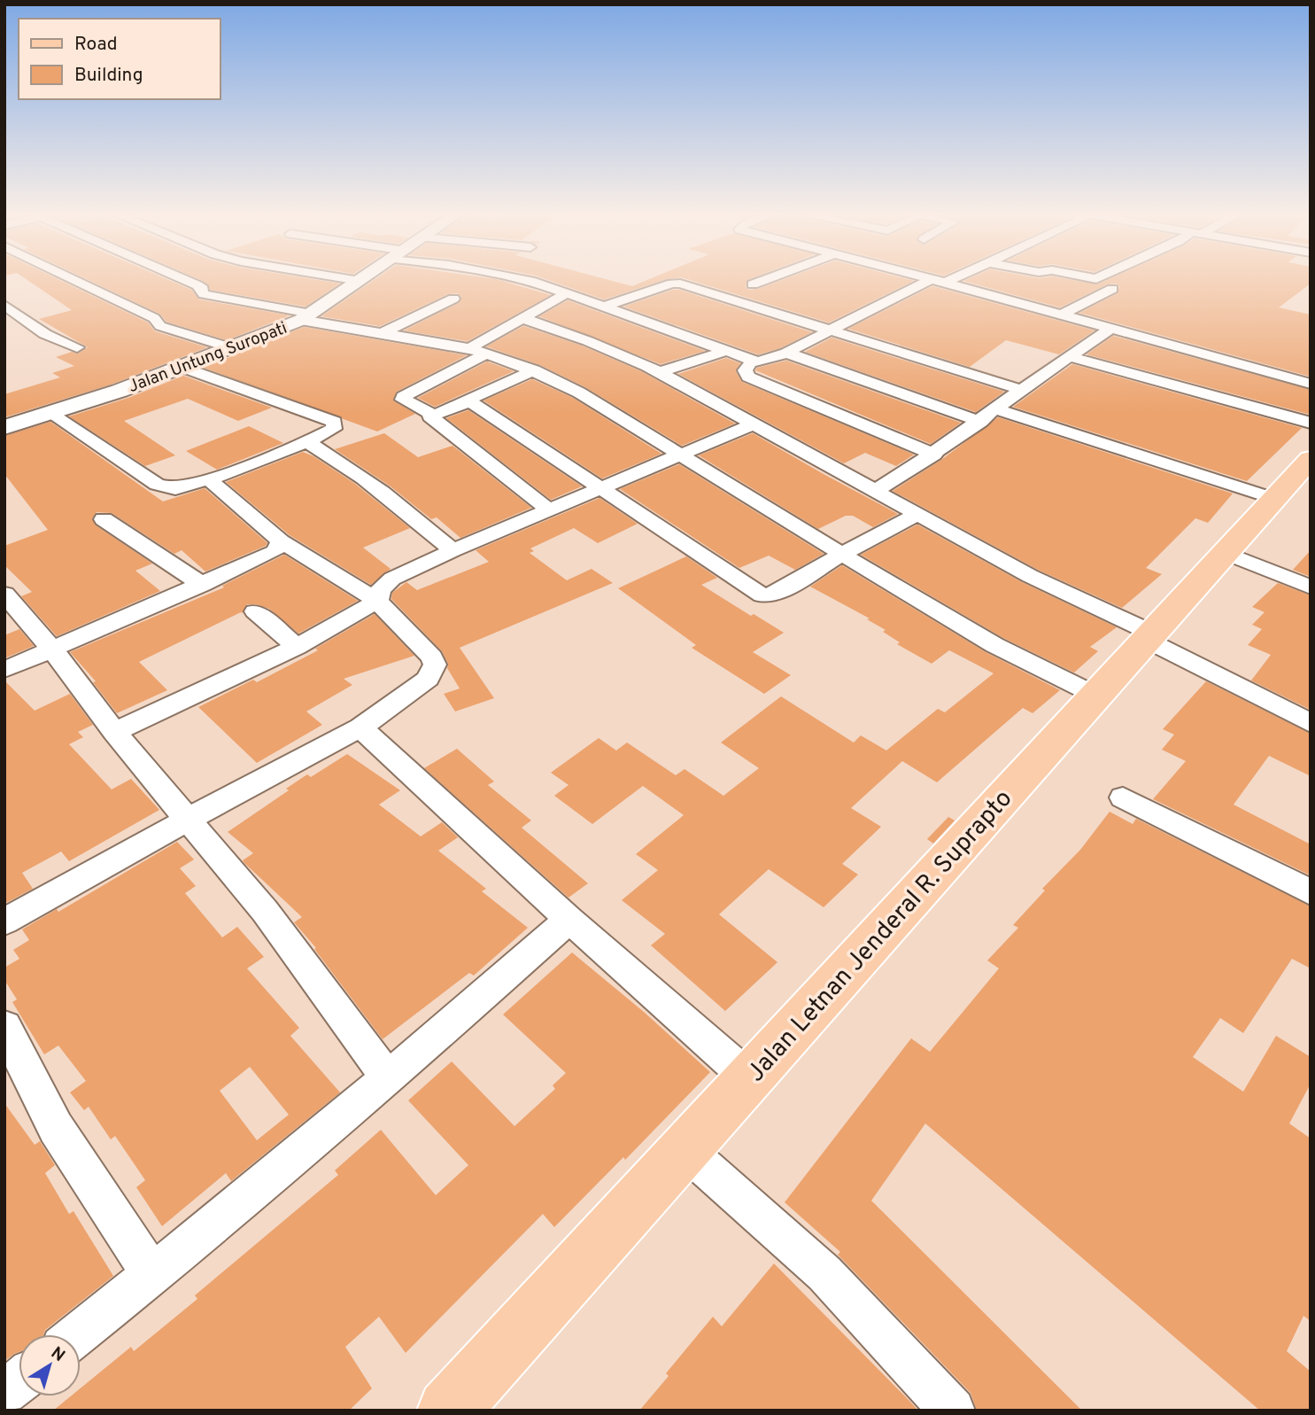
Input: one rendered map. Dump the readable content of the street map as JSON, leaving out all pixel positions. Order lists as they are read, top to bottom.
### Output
{
  "streets": {
    "main road": ["Jalan Untung Suropati", "Jalan Letnan Jenderal R. Suprapto"]
  },
  "legend": ["Road", "Building"],
  "north": "top right"
}
